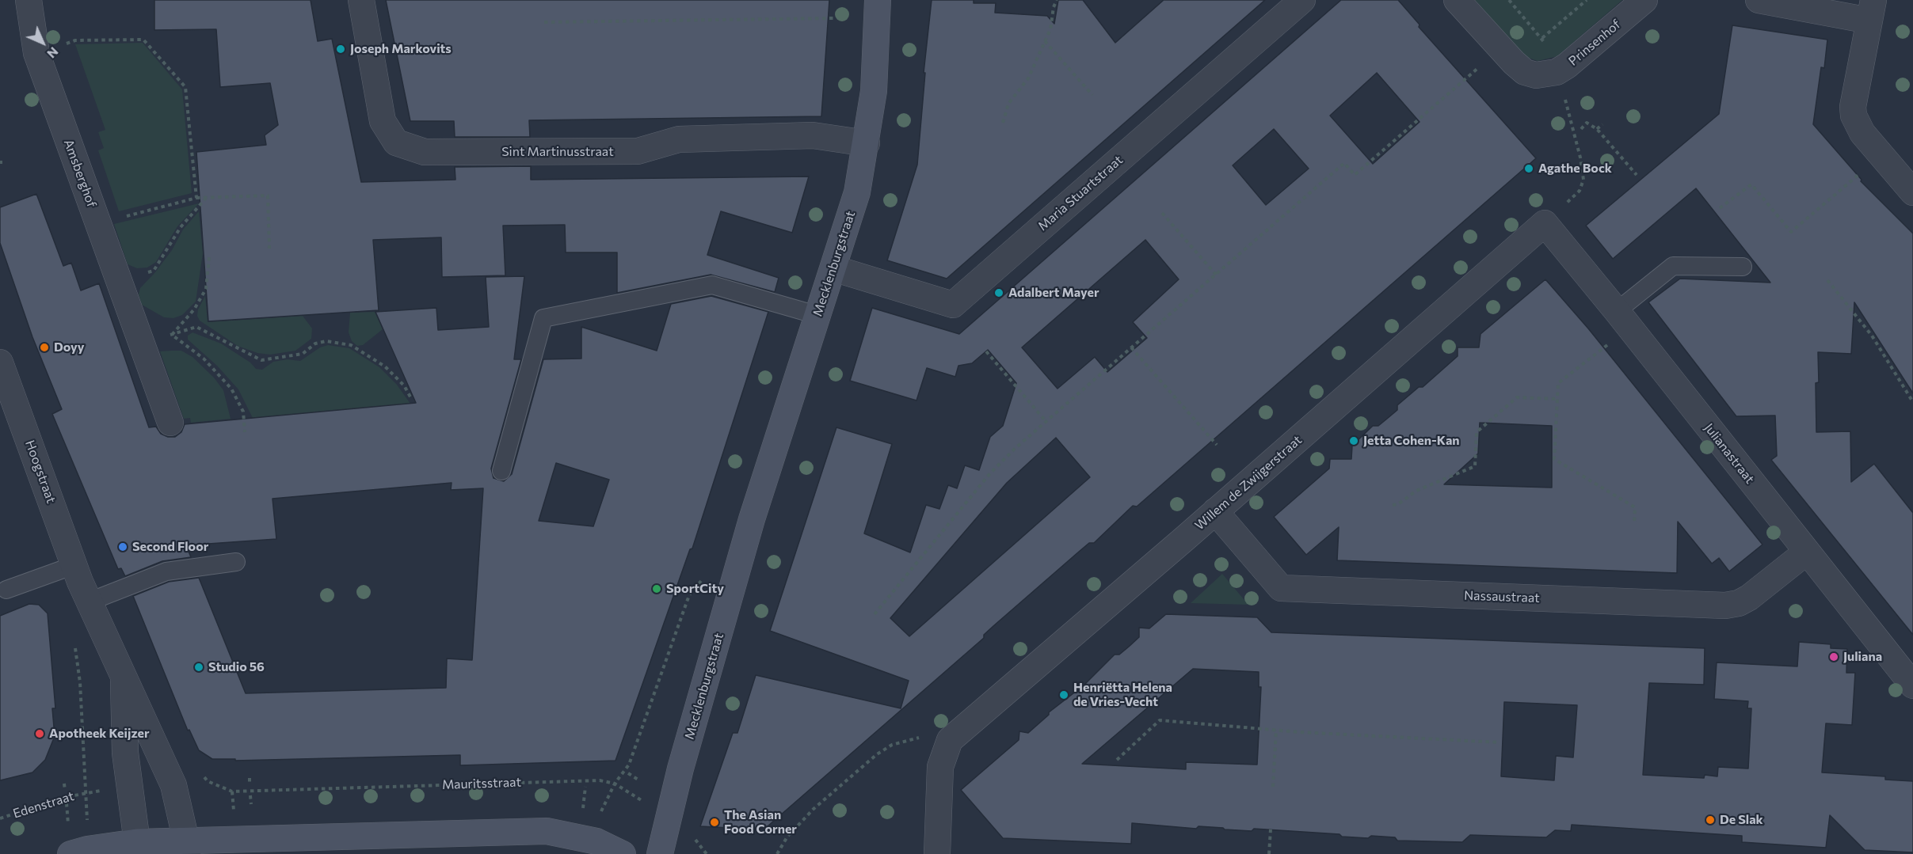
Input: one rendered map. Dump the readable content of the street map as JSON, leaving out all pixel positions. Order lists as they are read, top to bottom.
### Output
{
  "streets": {
    "main road": ["Mecklenburgstraat"],
    "street": [
      "Prinsenhof",
      "Sint Martinusstraat",
      "Amsberghof",
      "Maria Stuartstraat",
      "Julianastraat",
      "Hoogstraat",
      "Willem de Zwijgerstraat",
      "Nassaustraat"
    ],
    "path": ["Mauritsstraat", "Edenstraat"]
  },
  "crossings": [
    ["Sint Martinusstraat", "Mecklenburgstraat"],
    ["Maria Stuartstraat", "Mecklenburgstraat"],
    ["Mecklenburgstraat", "Mauritsstraat"],
    ["Julianastraat", "Willem de Zwijgerstraat"],
    ["Julianastraat", "Nassaustraat"],
    ["Willem de Zwijgerstraat", "Nassaustraat"]
  ],
  "places": [
    "Joseph Markovits",
    "Agathe Bock",
    "Adalbert Mayer",
    "Doyy",
    "Jetta Cohen-Kan",
    "Second Floor",
    "SportCity",
    "Juliana",
    "Studio 56",
    "Henriëtta Helena de Vries-Vecht",
    "Apotheek Keijzer",
    "De Slak",
    "The Asian Food Corner"
  ],
  "north": "bottom right"
}
